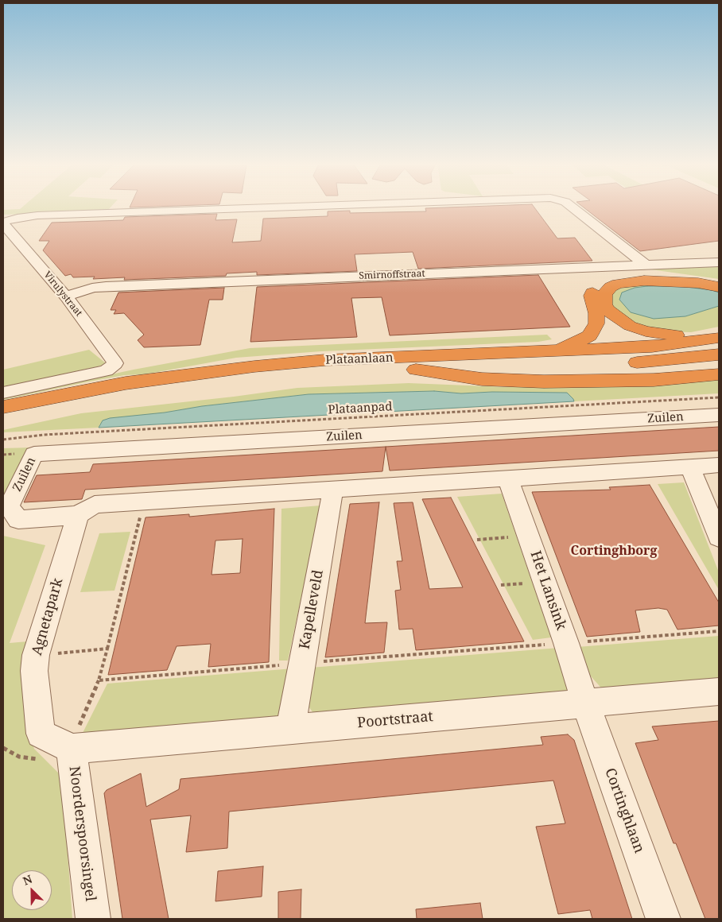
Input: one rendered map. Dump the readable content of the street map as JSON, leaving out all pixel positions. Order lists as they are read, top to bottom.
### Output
{
  "streets": {
    "highway": ["Plataanlaan"],
    "street": [
      "Smirnoffstraat",
      "Virulystraat",
      "Zuilen",
      "Het Lansink",
      "Kapelleveld",
      "Agnetapark",
      "Poortstraat",
      "Cortinghlaan",
      "Noorderspoorsingel"
    ],
    "path": ["Plataanpad"]
  },
  "crossings": [
    ["Smirnoffstraat", "Virulystraat"],
    ["Zuilen", "Het Lansink"],
    ["Zuilen", "Kapelleveld"],
    ["Zuilen", "Agnetapark"],
    ["Het Lansink", "Poortstraat"],
    ["Het Lansink", "Cortinghlaan"],
    ["Kapelleveld", "Poortstraat"],
    ["Agnetapark", "Poortstraat"],
    ["Agnetapark", "Noorderspoorsingel"],
    ["Poortstraat", "Cortinghlaan"],
    ["Poortstraat", "Noorderspoorsingel"]
  ],
  "districts": ["Cortinghborg"],
  "north": "top left"
}
